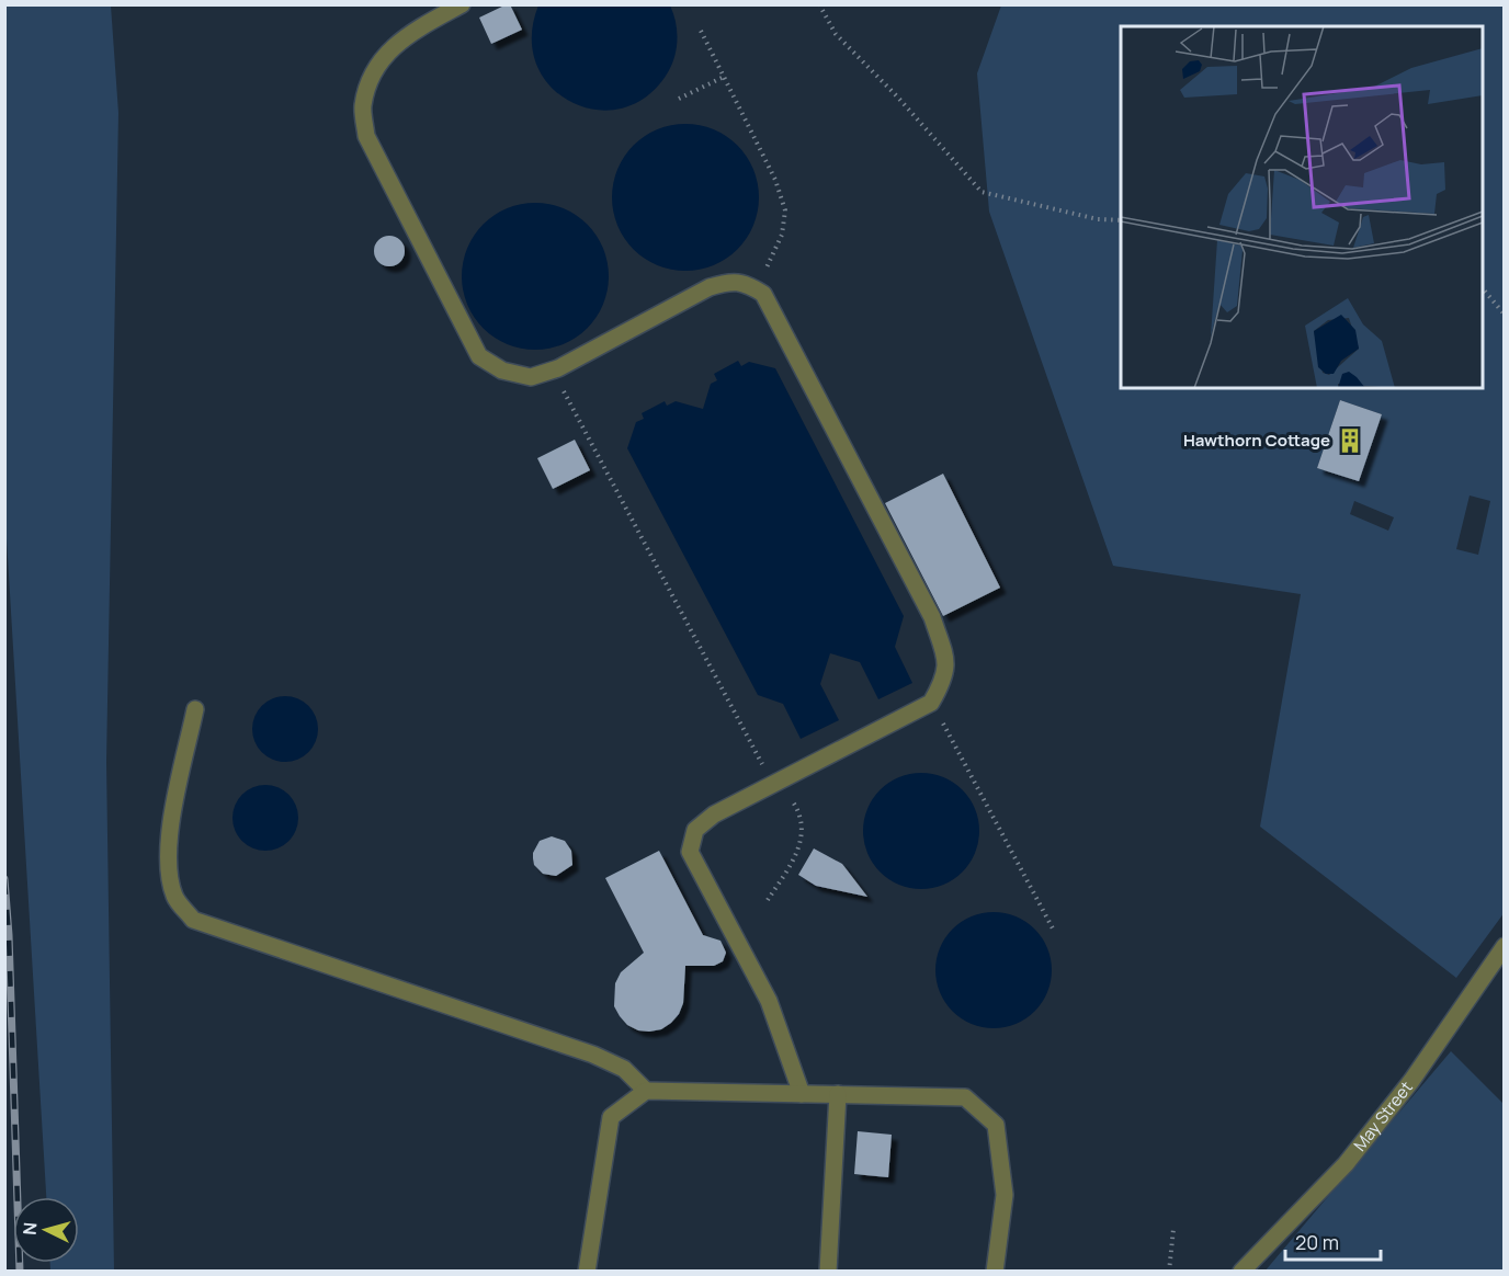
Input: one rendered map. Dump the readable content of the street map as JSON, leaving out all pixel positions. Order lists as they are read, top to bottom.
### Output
{
  "streets": {
    "street": ["May Street"]
  },
  "places": {
    "building": ["Hawthorn Cottage"]
  },
  "scale_bar": "20 m",
  "north": "left"
}
